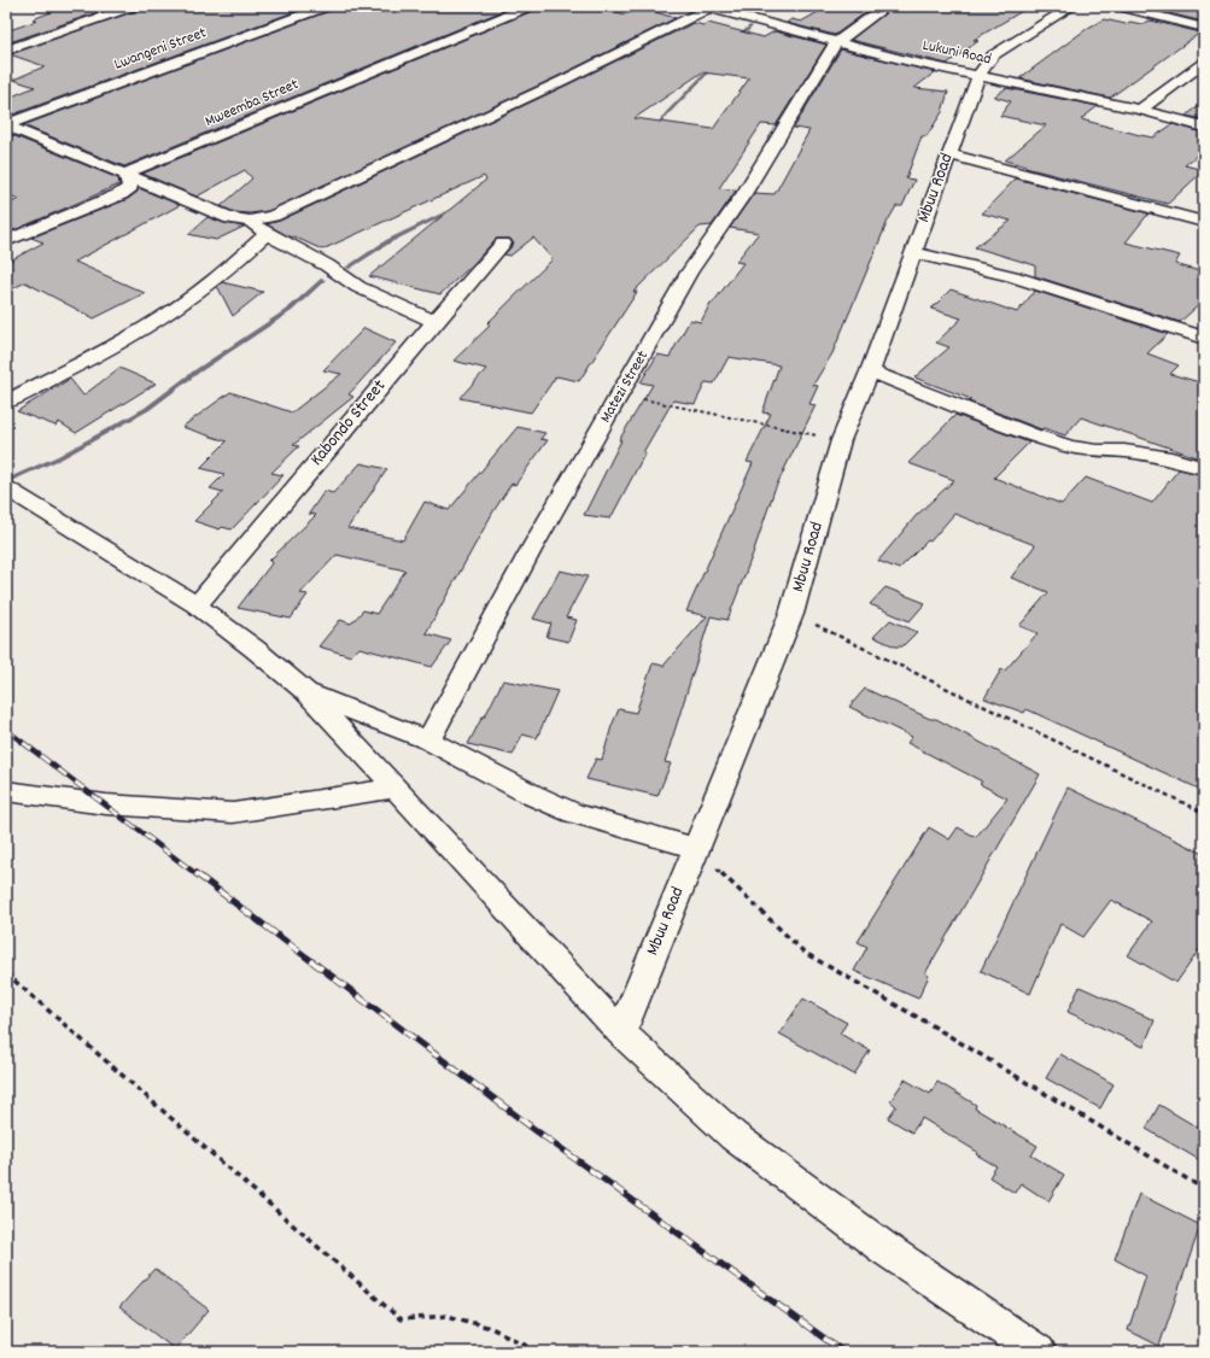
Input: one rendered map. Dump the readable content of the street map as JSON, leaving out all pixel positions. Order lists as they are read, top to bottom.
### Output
{
  "streets": {
    "street": [
      "Lwangeni Street",
      "Lukuni Road",
      "Mweemba Street",
      "Mbuu Road",
      "Matezi Street",
      "Kabondo Street"
    ]
  },
  "crossings": [
    ["Lukuni Road", "Mbuu Road"],
    ["Lukuni Road", "Matezi Street"]
  ]
}
